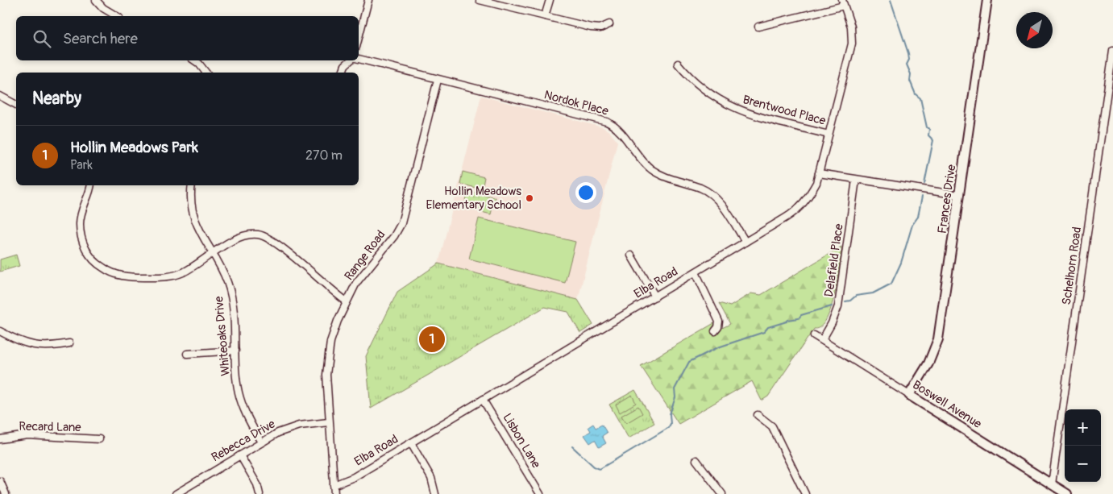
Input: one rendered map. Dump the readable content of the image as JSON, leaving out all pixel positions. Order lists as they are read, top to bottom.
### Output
{
  "streets": {
    "street": [
      "Nordok Place",
      "Brentwood Place",
      "Frances Drive",
      "Range Road",
      "Delafield Place",
      "Schelhorn Road",
      "Elba Road",
      "Whiteoaks Drive",
      "Boswell Avenue",
      "Recard Lane",
      "Rebecca Drive",
      "Lisbon Lane"
    ]
  },
  "crossings": [
    ["Nordok Place", "Range Road"],
    ["Nordok Place", "Elba Road"],
    ["Brentwood Place", "Elba Road"],
    ["Frances Drive", "Boswell Avenue"],
    ["Range Road", "Elba Road"],
    ["Range Road", "Rebecca Drive"],
    ["Delafield Place", "Boswell Avenue"],
    ["Schelhorn Road", "Boswell Avenue"],
    ["Elba Road", "Lisbon Lane"],
    ["Whiteoaks Drive", "Rebecca Drive"]
  ],
  "places": ["Hollin Meadows Elementary School"],
  "north": "bottom left",
  "page": {
    "search": "Search here",
    "heading": "Nearby",
    "list": [
      {
        "mark": "1",
        "name": "Hollin Meadows Park",
        "note": "Park",
        "value": "270 m"
      }
    ],
    "pins": "1",
    "map_buttons": ["+", "−"]
  }
}
